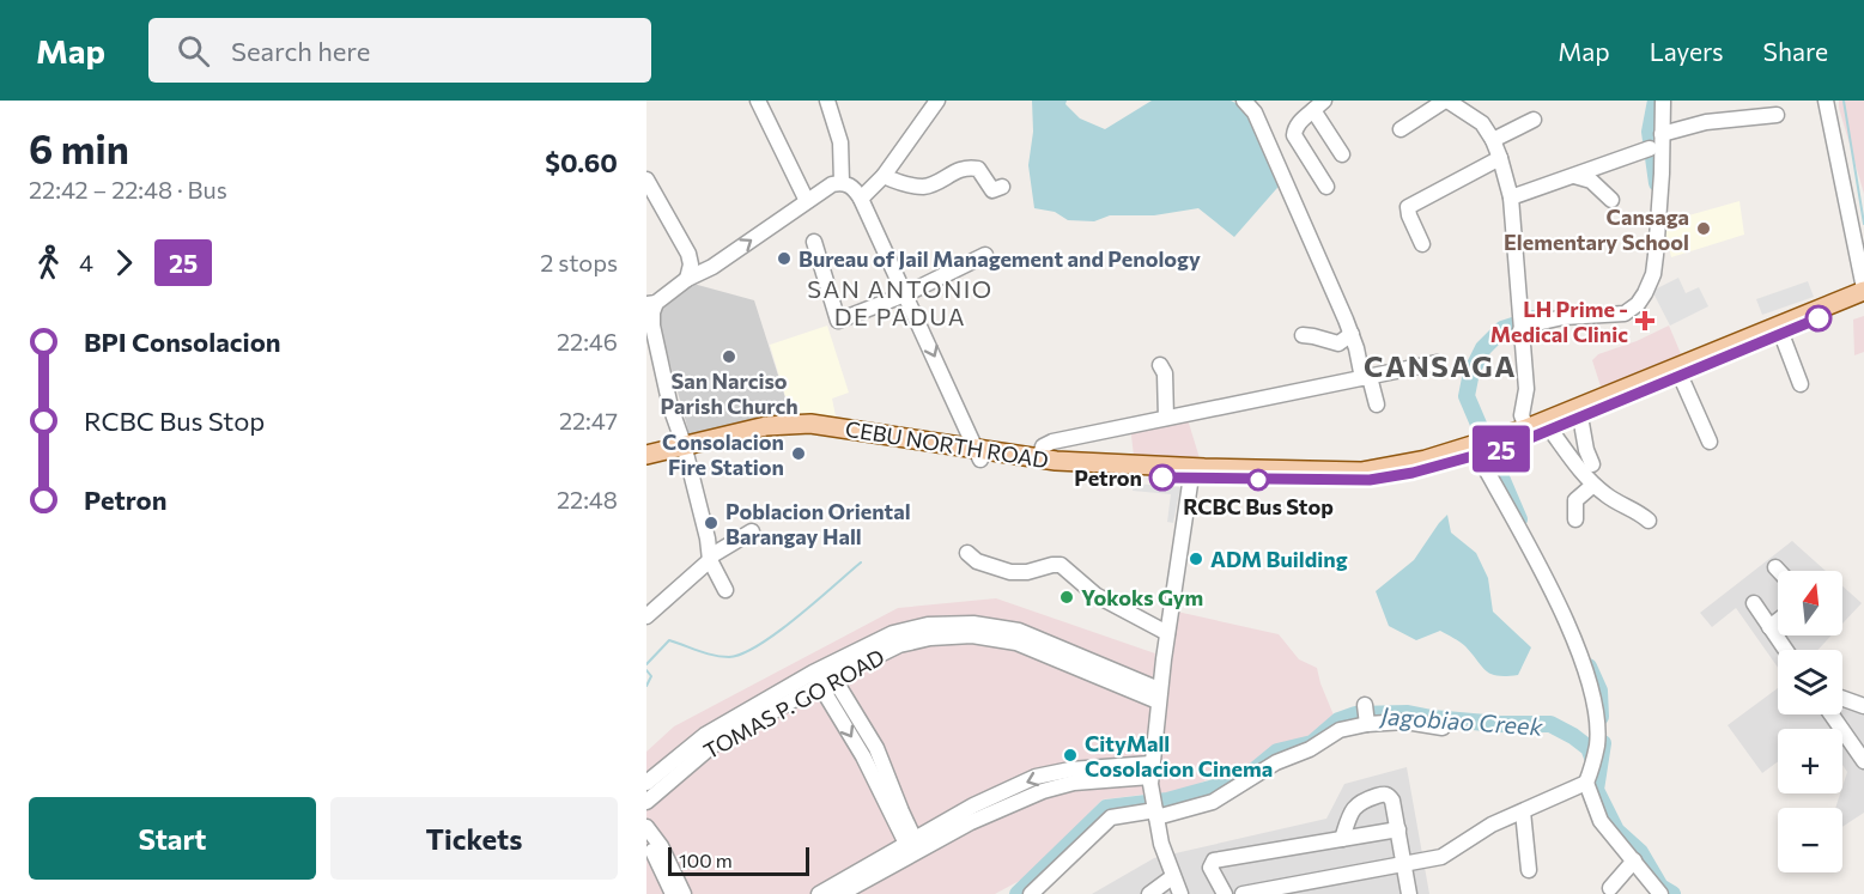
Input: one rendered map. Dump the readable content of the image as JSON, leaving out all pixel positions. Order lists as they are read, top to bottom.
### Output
{
  "streets": {
    "main road": ["CEBU NORTH ROAD"],
    "street": ["TOMAS P. GO ROAD"]
  },
  "districts": ["SAN ANTONIO DE PADUA", "CANSAGA"],
  "water": ["Jagobiao Creek"],
  "places": {
    "other": [
      "Cansaga Elementary School",
      "Bureau of Jail Management and Penology",
      "San Narciso Parish Church",
      "Consolacion Fire Station",
      "Petron",
      "RCBC Bus Stop",
      "Poblacion Oriental Barangay Hall",
      "ADM Building",
      "Yokoks Gym",
      "CityMall Cosolacion Cinema"
    ],
    "health": ["LH Prime - Medical Clinic"]
  },
  "lines": ["bus line 25"],
  "scale_bar": "100 m",
  "north": "top",
  "page": {
    "header": "Map",
    "search": "Search here",
    "nav": ["Map", "Layers", "Share"],
    "heading": ["6 min", "22:42 – 22:48 · Bus", "$0.60"],
    "on_map": "25",
    "legs": ["4", "25", "2 stops"],
    "list": [
      {
        "name": "BPI Consolacion",
        "value": "22:46"
      },
      {
        "name": "RCBC Bus Stop",
        "value": "22:47"
      },
      {
        "name": "Petron",
        "value": "22:48"
      }
    ],
    "map_buttons": ["+", "−"],
    "buttons": ["Start", "Tickets"],
    "scale": "100 m"
  }
}
